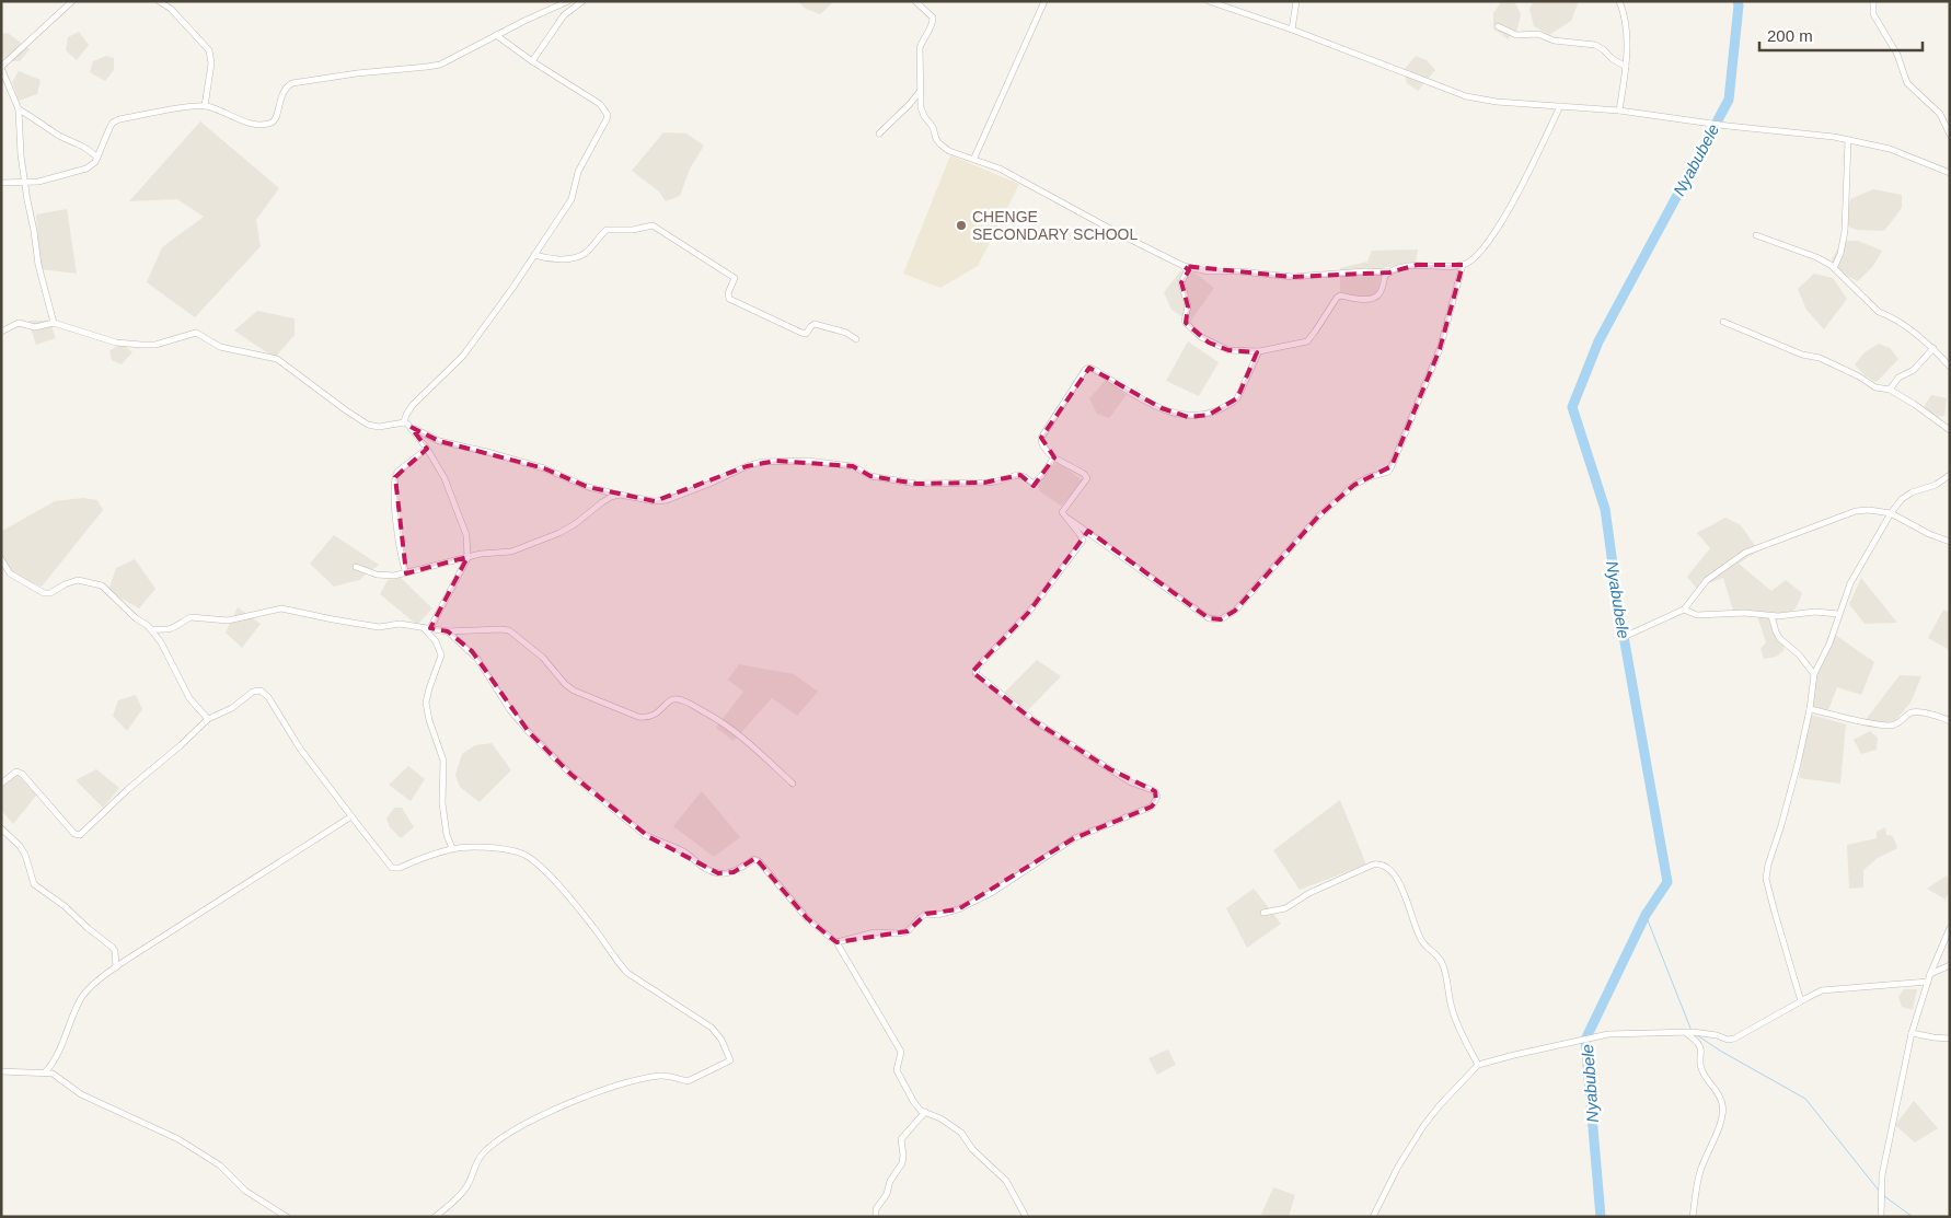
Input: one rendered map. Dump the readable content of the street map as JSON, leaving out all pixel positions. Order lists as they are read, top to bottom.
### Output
{
  "water": ["Nyabubele"],
  "places": ["CHENGE SECONDARY SCHOOL"],
  "scale_bar": "200 m"
}
